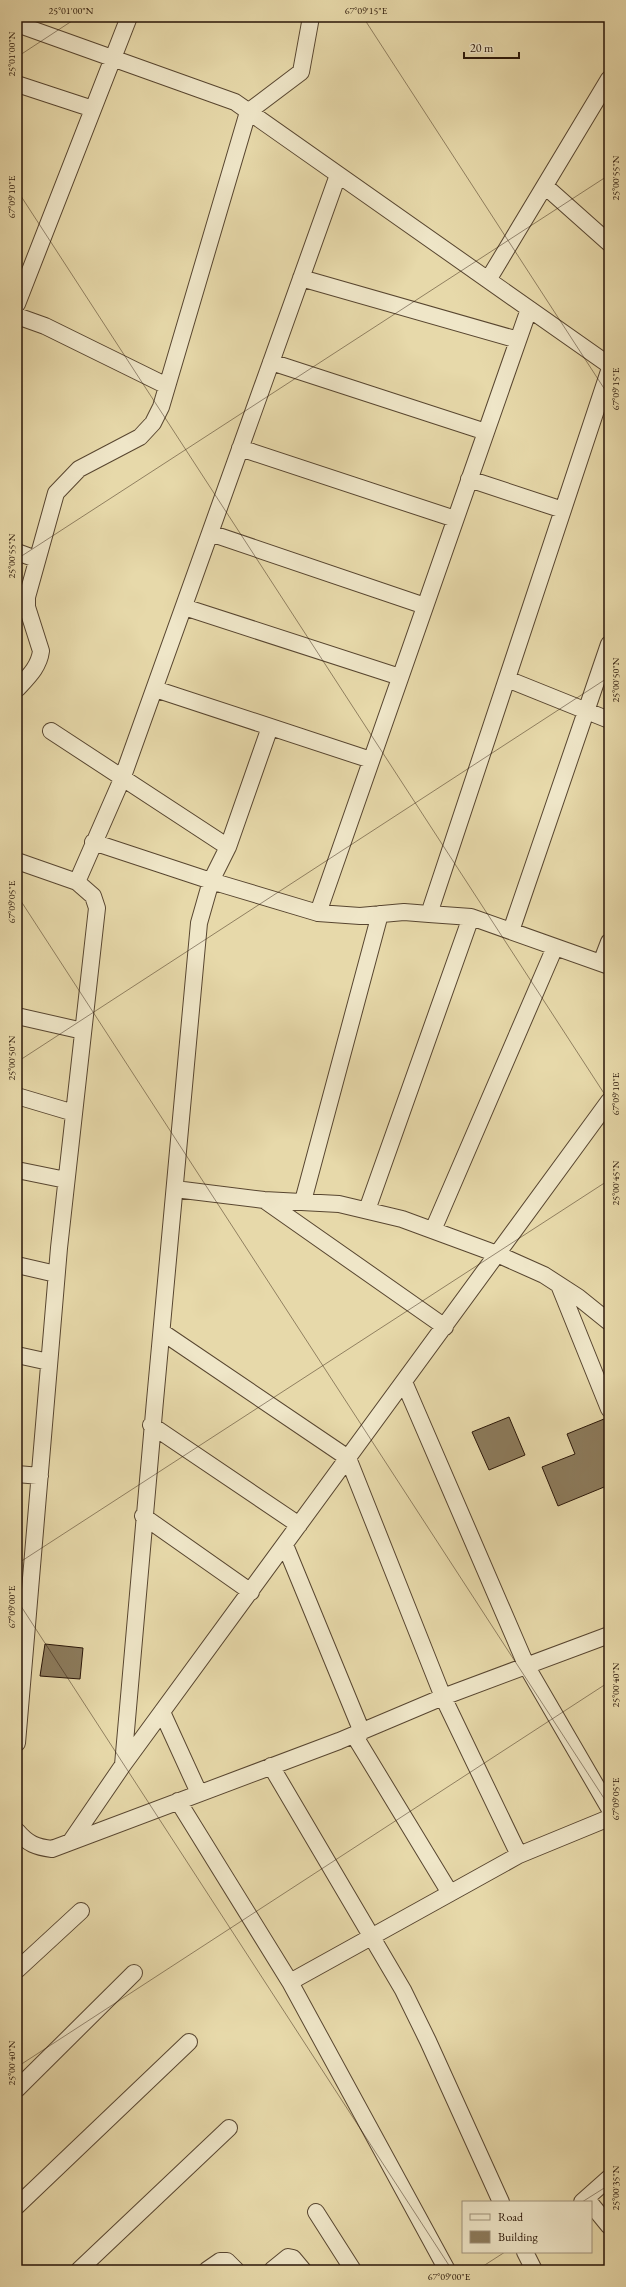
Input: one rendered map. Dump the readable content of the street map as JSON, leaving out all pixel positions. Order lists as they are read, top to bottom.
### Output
{
  "legend": ["Road", "Building"],
  "scale_bar": "20 m",
  "coordinates": [
    "25°01'00\"N",
    "67°09'15\"E",
    "25°00'55\"N",
    "67°09'10\"E",
    "25°00'50\"N",
    "67°09'05\"E",
    "25°00'45\"N",
    "67°09'00\"E",
    "25°00'40\"N",
    "25°00'35\"N"
  ]
}
